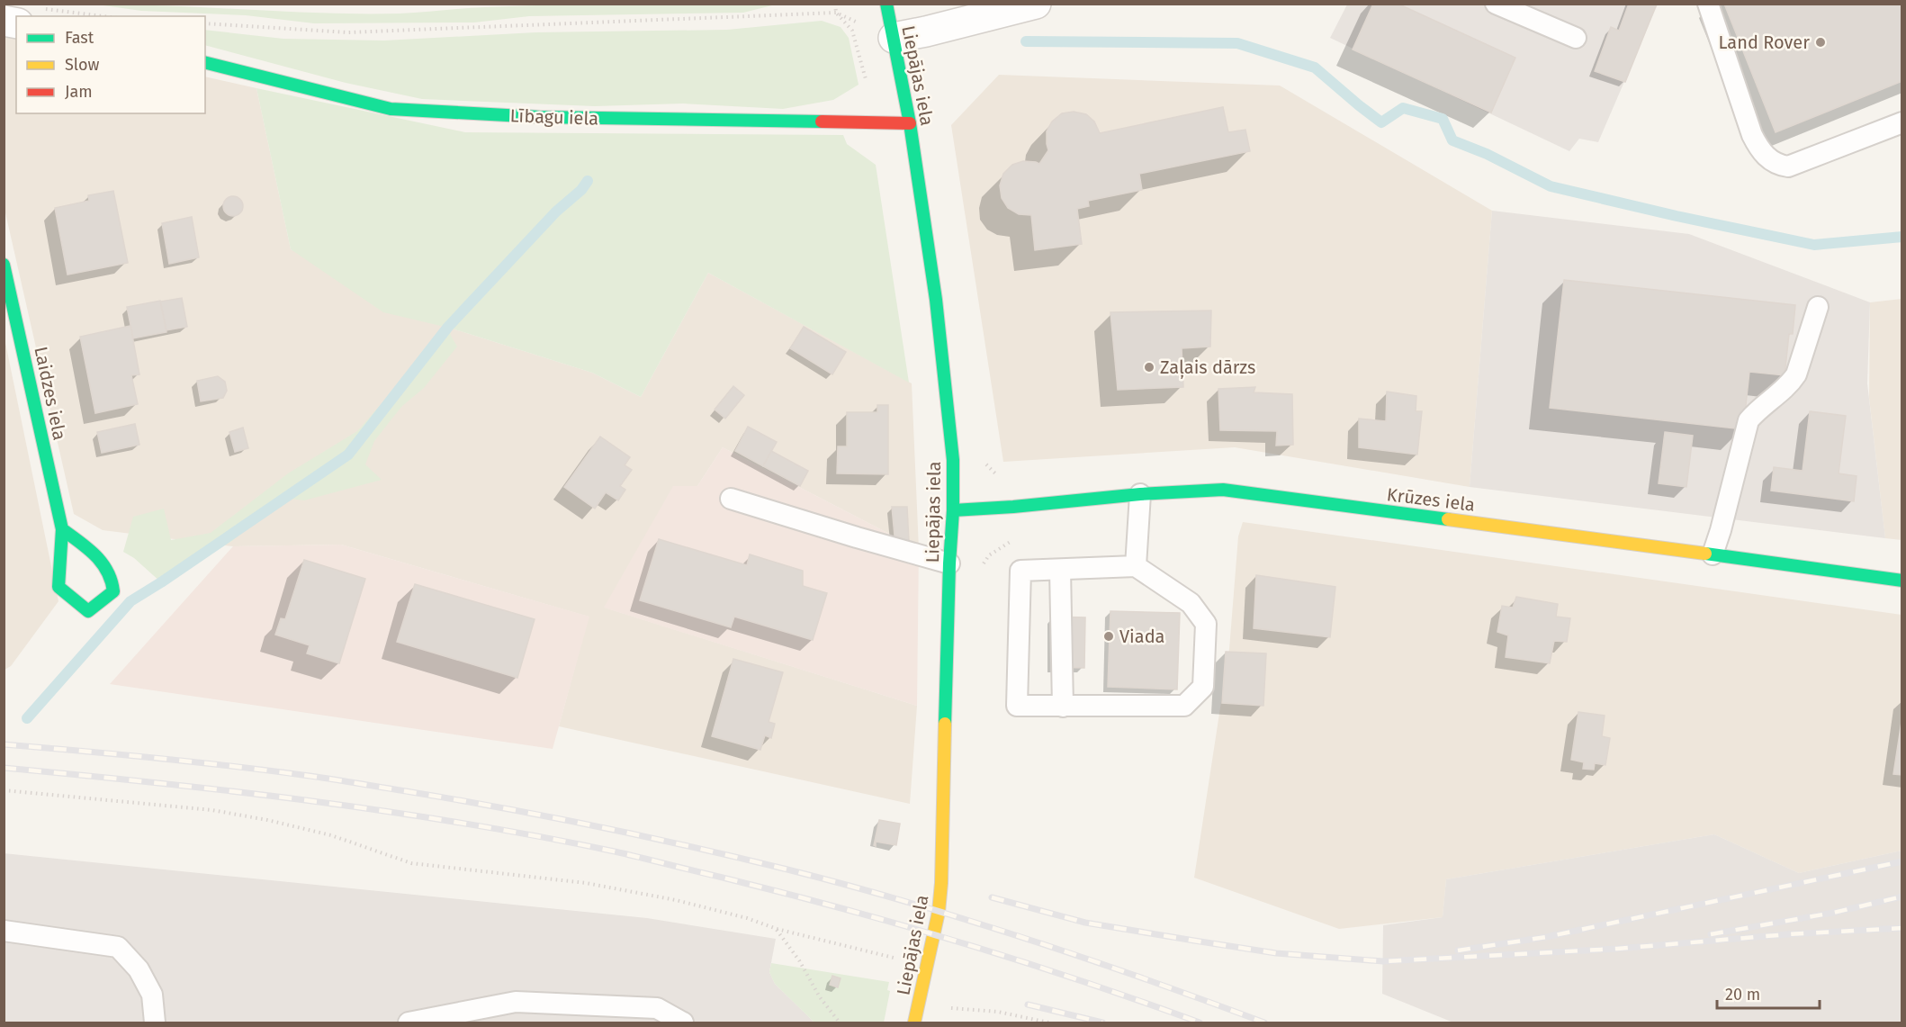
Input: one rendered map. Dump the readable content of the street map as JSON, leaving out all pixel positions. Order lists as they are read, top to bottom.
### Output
{
  "streets": {
    "street": [
      "Liepājas iela",
      "Lībagu iela",
      "Laidzes iela",
      "Krūzes iela"
    ]
  },
  "crossings": [
    ["Liepājas iela", "Lībagu iela"],
    ["Liepājas iela", "Krūzes iela"]
  ],
  "places": ["Land Rover", "Zaļais dārzs", "Viada"],
  "legend": ["Fast", "Slow", "Jam"],
  "scale_bar": "20 m"
}
